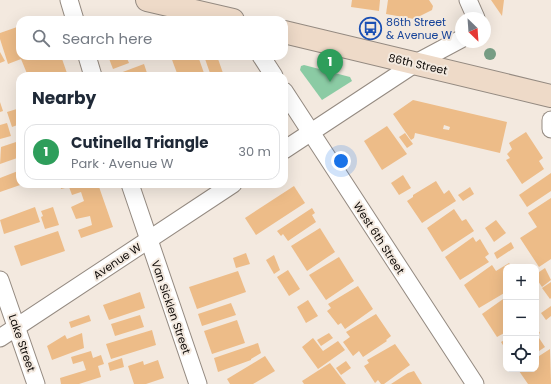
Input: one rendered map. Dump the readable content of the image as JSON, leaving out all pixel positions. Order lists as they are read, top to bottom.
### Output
{
  "streets": {
    "main road": ["86th Street"],
    "street": [
      "West 6th Street",
      "Avenue W",
      "Van Sicklen Street",
      "Lake Street"
    ]
  },
  "crossings": [
    ["Avenue W", "Van Sicklen Street"],
    ["Avenue W", "Lake Street"]
  ],
  "places": {
    "bus stop": ["86th Street & Avenue W"]
  },
  "north": "bottom right",
  "page": {
    "search": "Search here",
    "pins": "1",
    "heading": "Nearby",
    "list": [
      {
        "mark": "1",
        "name": "Cutinella Triangle",
        "note": "Park · Avenue W",
        "value": "30 m"
      }
    ],
    "map_buttons": ["+", "−"]
  }
}
